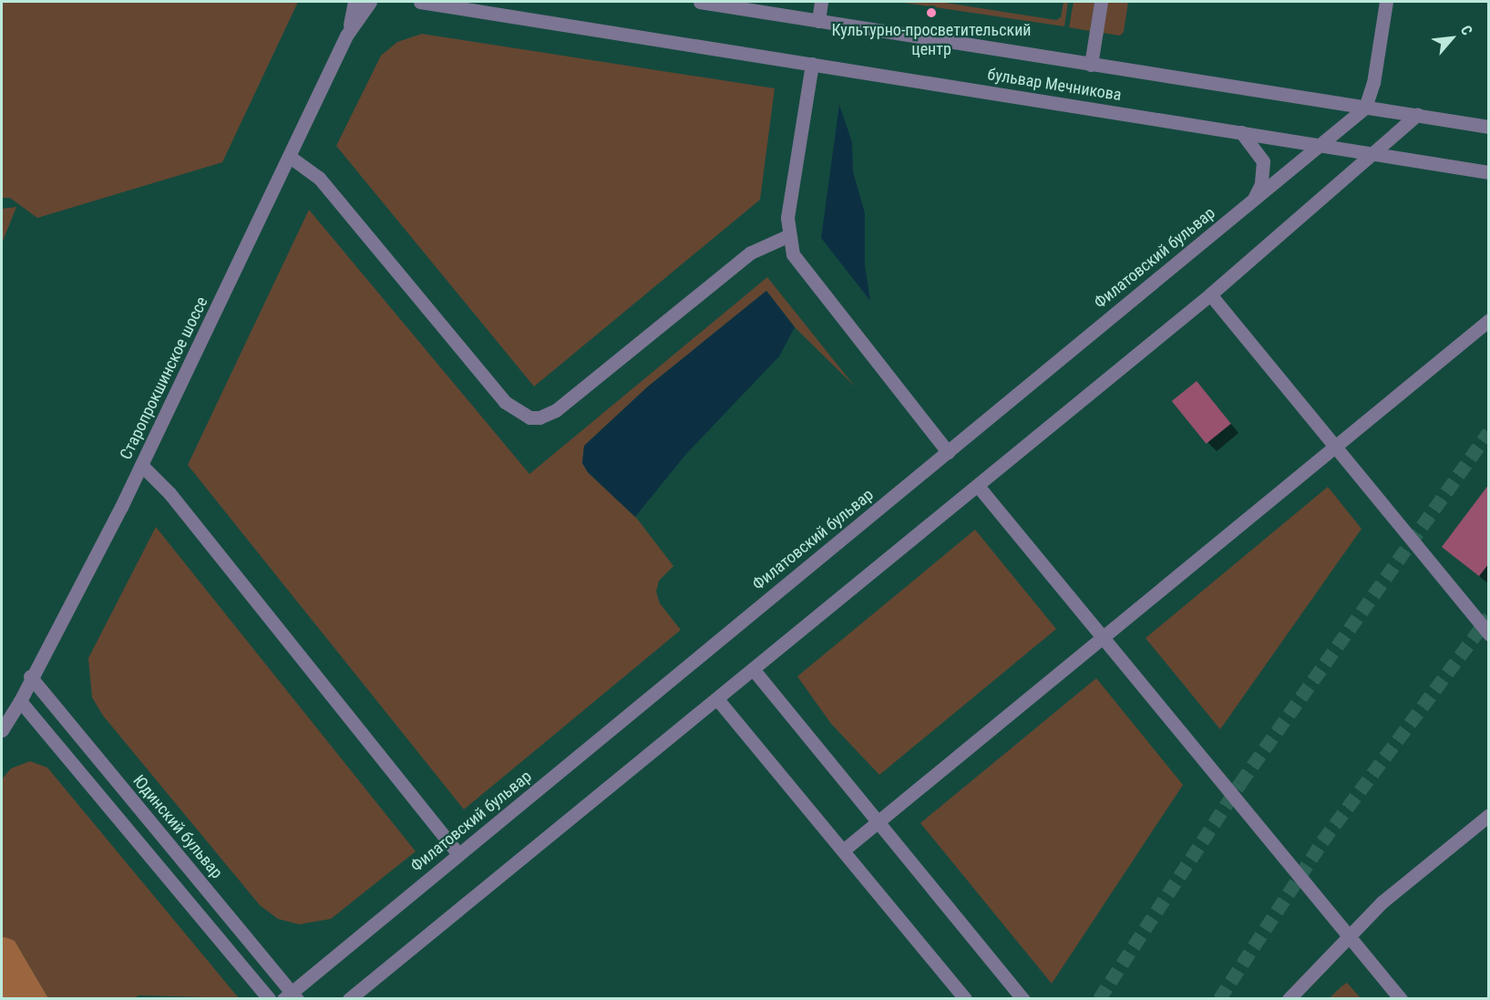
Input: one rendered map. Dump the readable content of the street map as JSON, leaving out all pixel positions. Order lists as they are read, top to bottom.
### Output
{
  "streets": {
    "street": [
      "бульвар Мечникова",
      "Филатовский бульвар",
      "Старопрокшинское шоссе",
      "Юдинский бульвар"
    ]
  },
  "crossings": [
    ["бульвар Мечникова", "Филатовский бульвар"],
    ["Филатовский бульвар", "Юдинский бульвар"],
    ["Старопрокшинское шоссе", "Юдинский бульвар"]
  ],
  "places": ["Культурно-просветительский центр"],
  "north": "top right"
}
